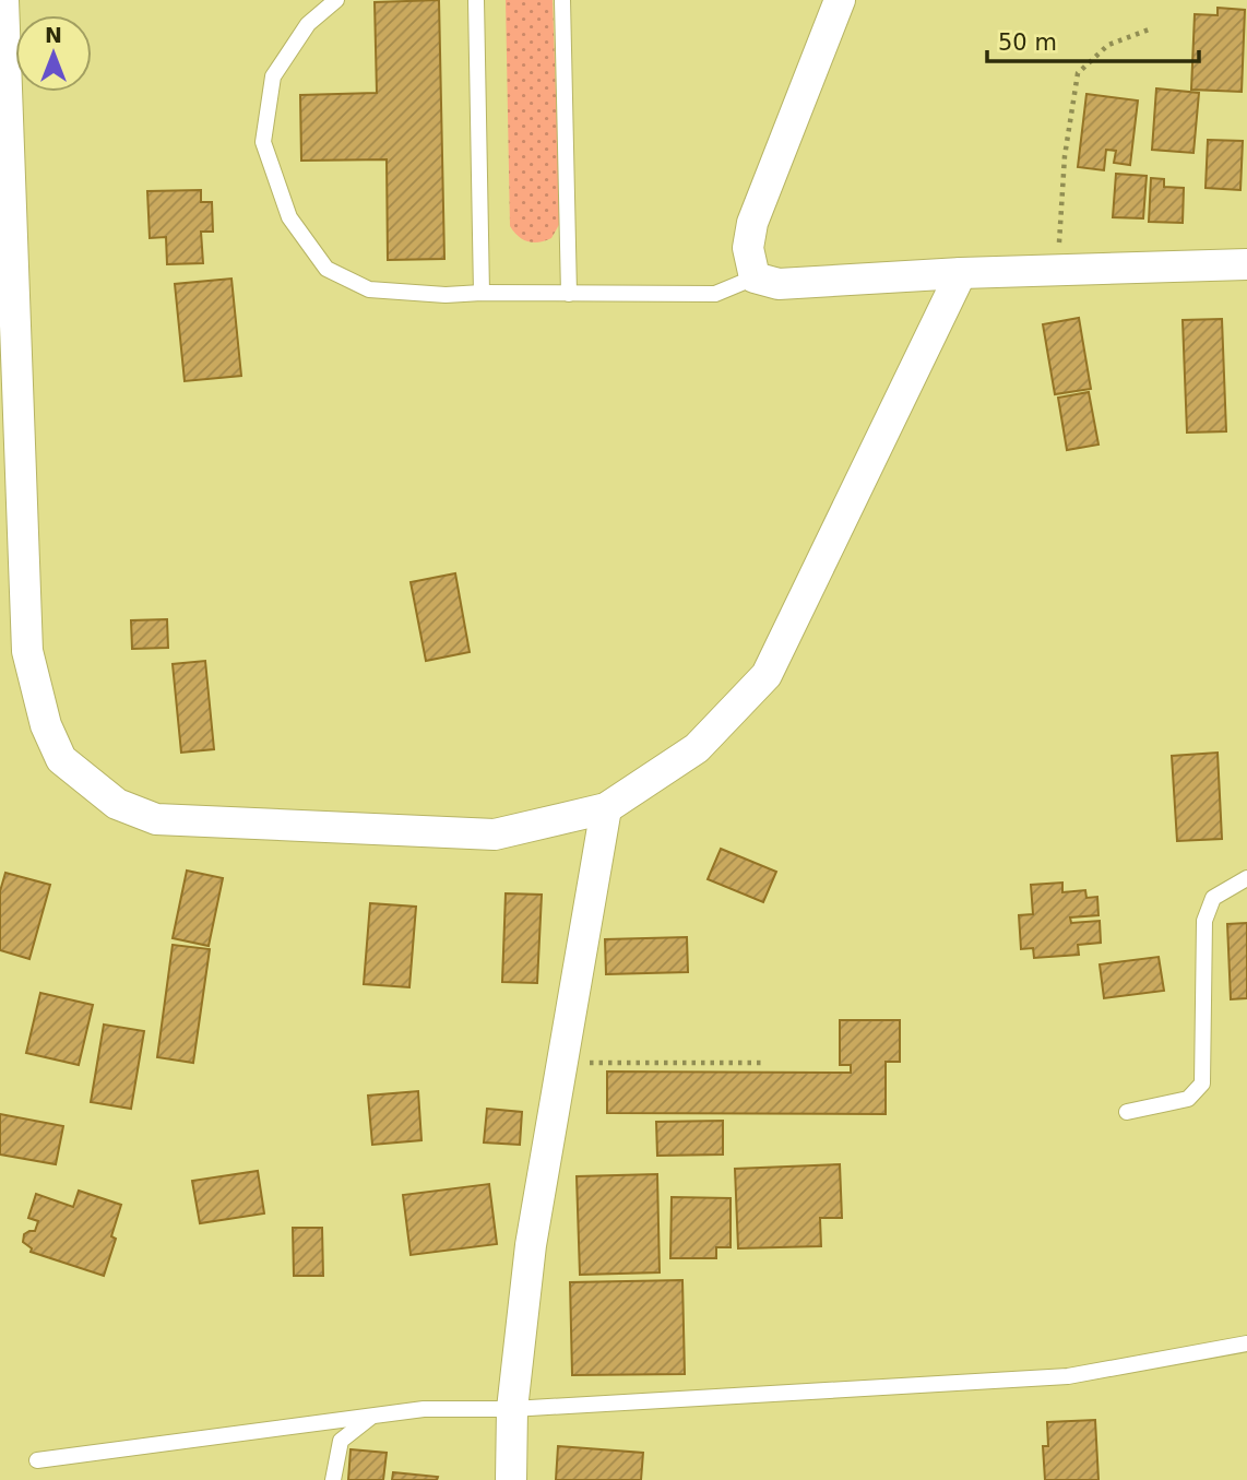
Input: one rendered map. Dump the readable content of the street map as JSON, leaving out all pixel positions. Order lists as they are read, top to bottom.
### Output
{
  "scale_bar": "50 m",
  "north": "top"
}
